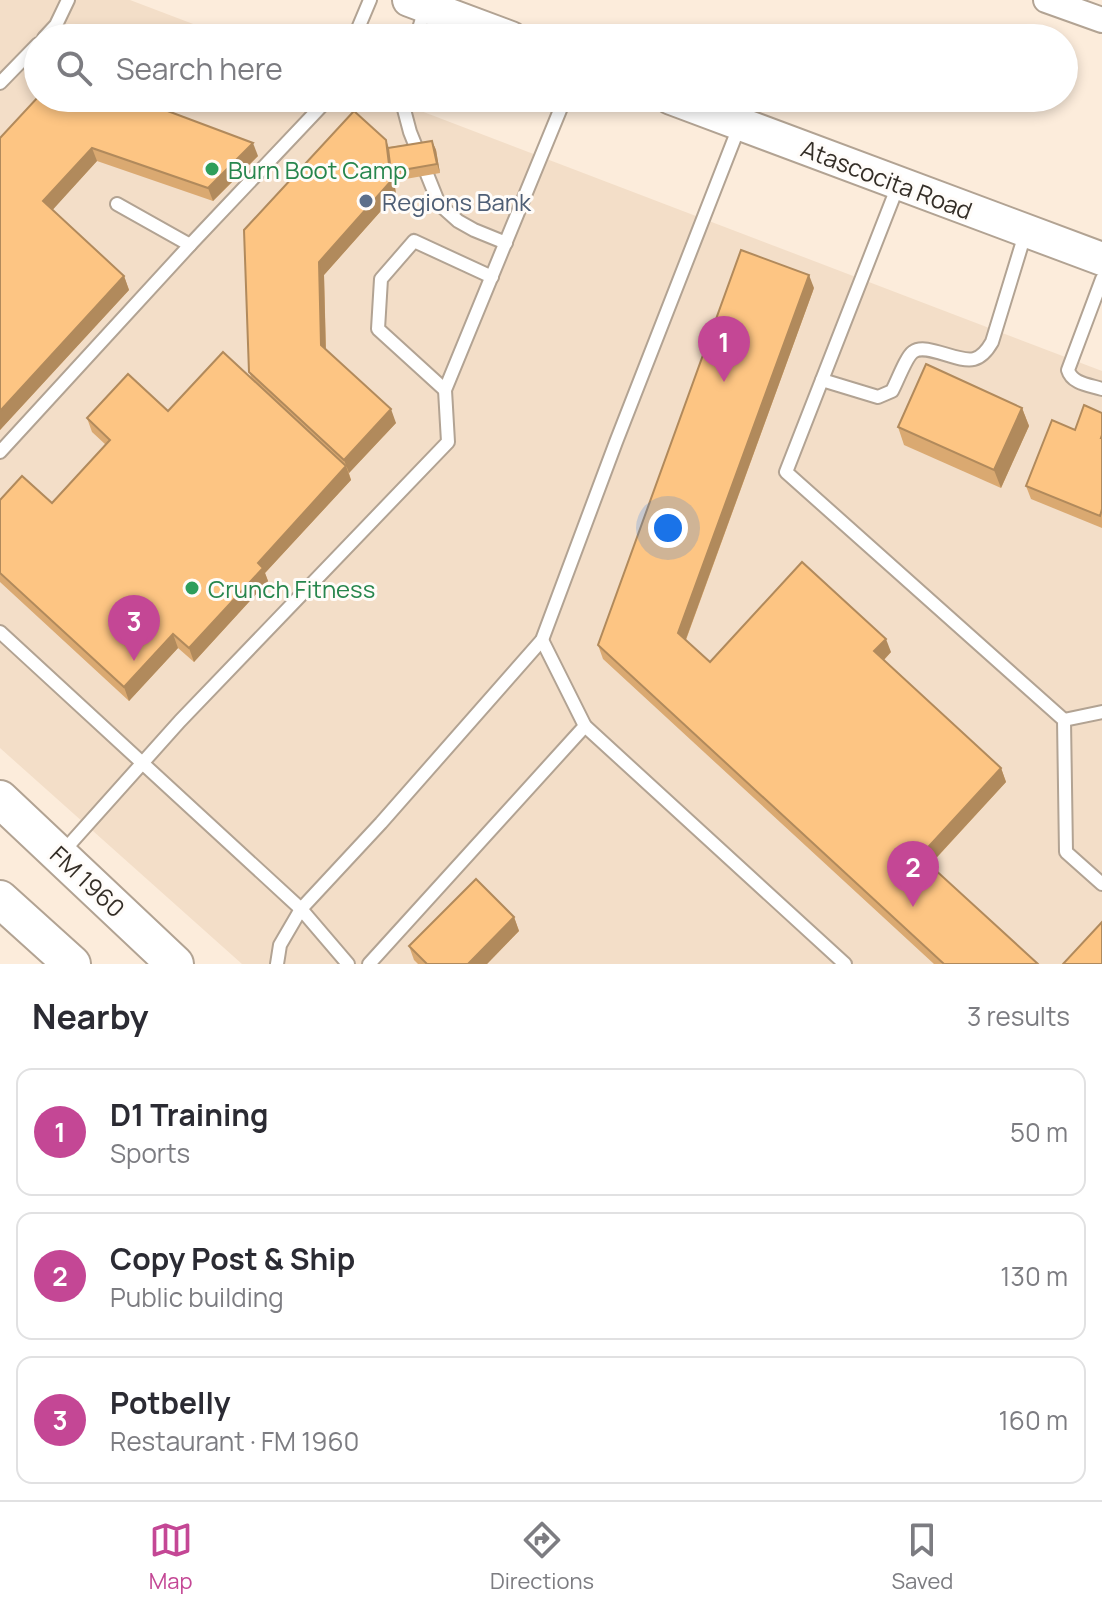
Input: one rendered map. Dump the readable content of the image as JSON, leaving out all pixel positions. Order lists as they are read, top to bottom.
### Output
{
  "streets": {
    "main road": ["Atascocita Road", "FM 1960"]
  },
  "places": ["Burn Boot Camp", "Regions Bank", "Crunch Fitness"],
  "page": {
    "search": "Search here",
    "pins": ["1", "3", "2"],
    "heading": ["Nearby", "3 results"],
    "list": [
      {
        "mark": "1",
        "name": "D1 Training",
        "note": "Sports",
        "value": "50 m"
      },
      {
        "mark": "2",
        "name": "Copy Post & Ship",
        "note": "Public building",
        "value": "130 m"
      },
      {
        "mark": "3",
        "name": "Potbelly",
        "note": "Restaurant · FM 1960",
        "value": "160 m"
      }
    ],
    "nav": ["Map", "Directions", "Saved"]
  }
}
